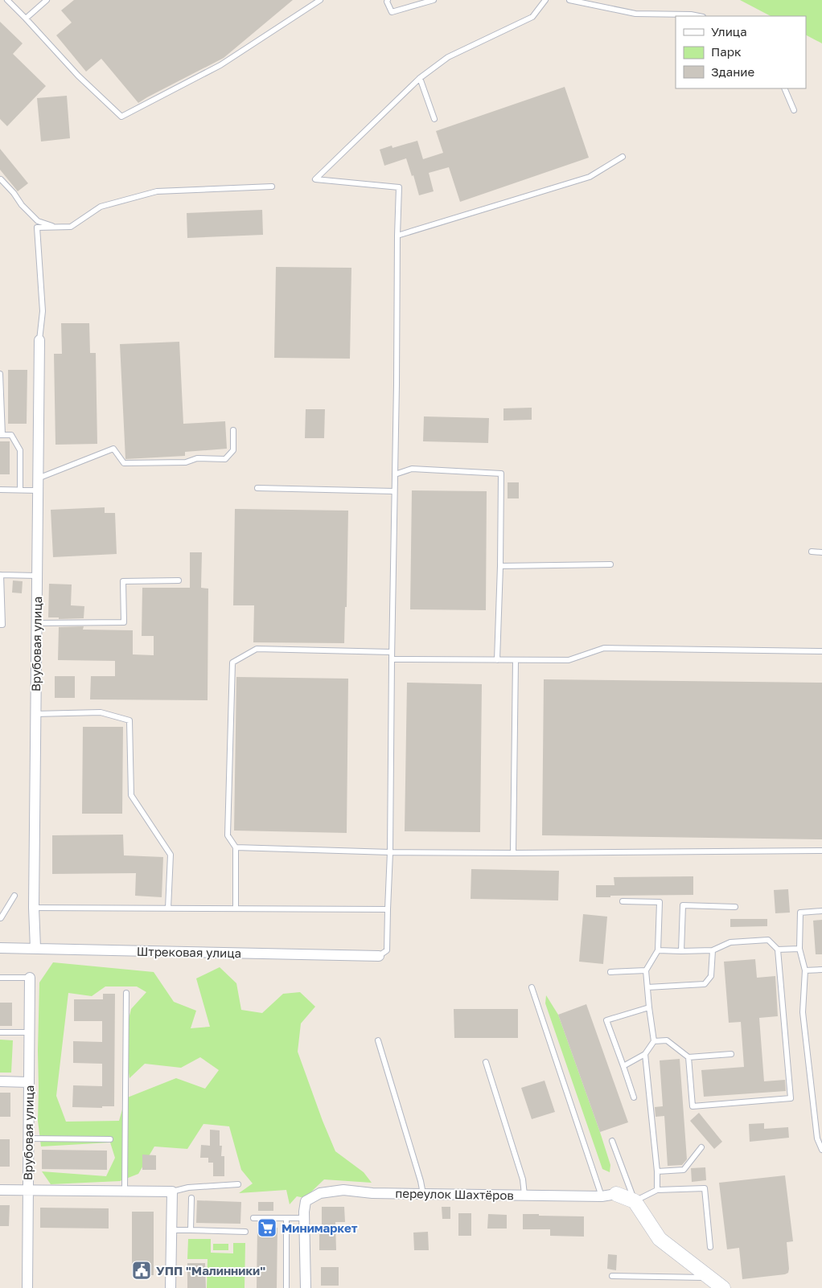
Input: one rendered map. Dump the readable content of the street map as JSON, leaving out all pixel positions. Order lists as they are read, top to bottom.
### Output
{
  "streets": {
    "street": ["Врубовая улица", "Штрековая улица", "переулок Шахтёров"]
  },
  "crossings": [
    ["Врубовая улица", "Штрековая улица"]
  ],
  "places": {
    "supermarket": ["Минимаркет"],
    "public building": ["УПП \"Малинники\""]
  },
  "legend": ["Улица", "Парк", "Здание"]
}
